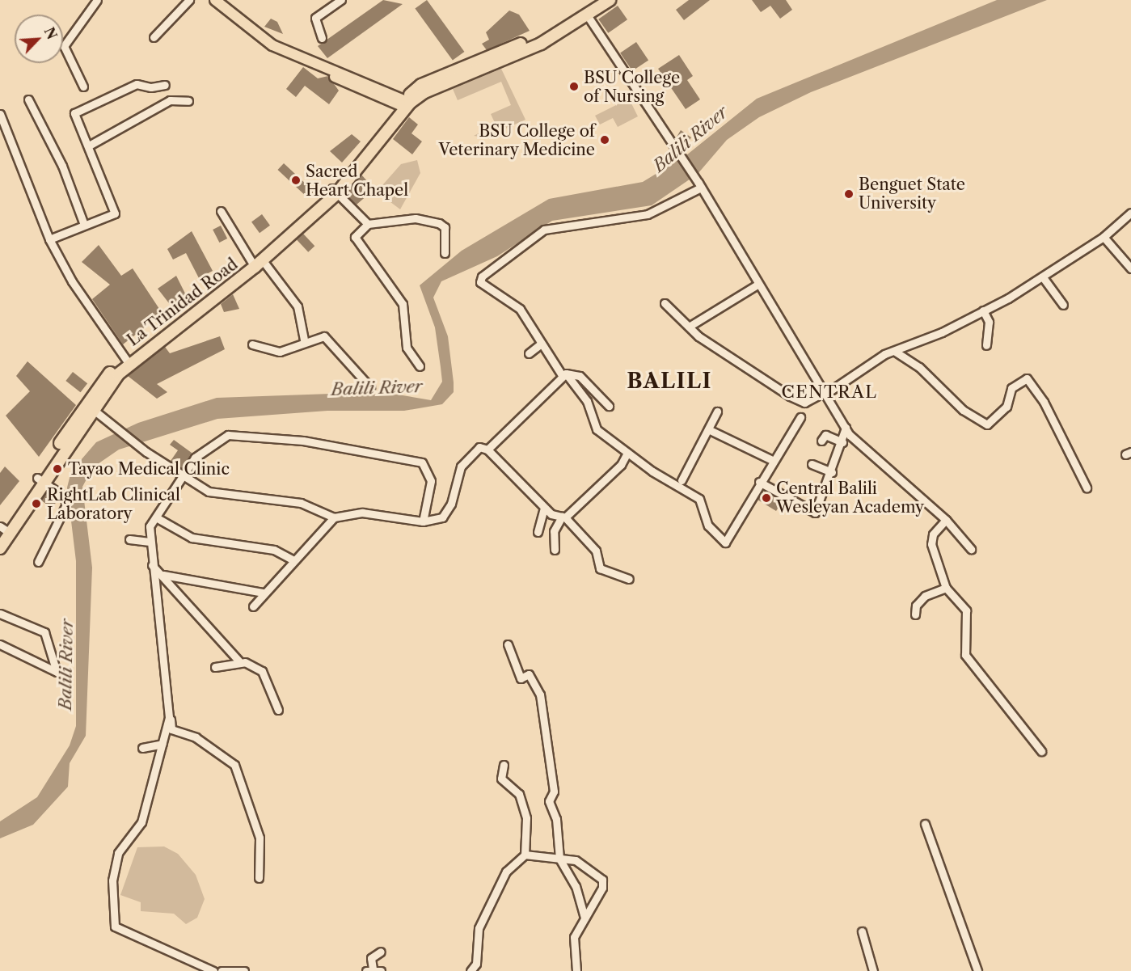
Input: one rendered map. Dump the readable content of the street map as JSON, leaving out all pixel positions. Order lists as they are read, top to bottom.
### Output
{
  "streets": {
    "highway": ["La Trinidad Road"]
  },
  "districts": ["BALILI", "CENTRAL"],
  "water": ["Balili River"],
  "places": [
    "BSU College of Nursing",
    "BSU College of Veterinary Medicine",
    "Sacred Heart Chapel",
    "Benguet State University",
    "Tayao Medical Clinic",
    "Central Balili Wesleyan Academy",
    "RightLab Clinical Laboratory"
  ],
  "north": "top right"
}
